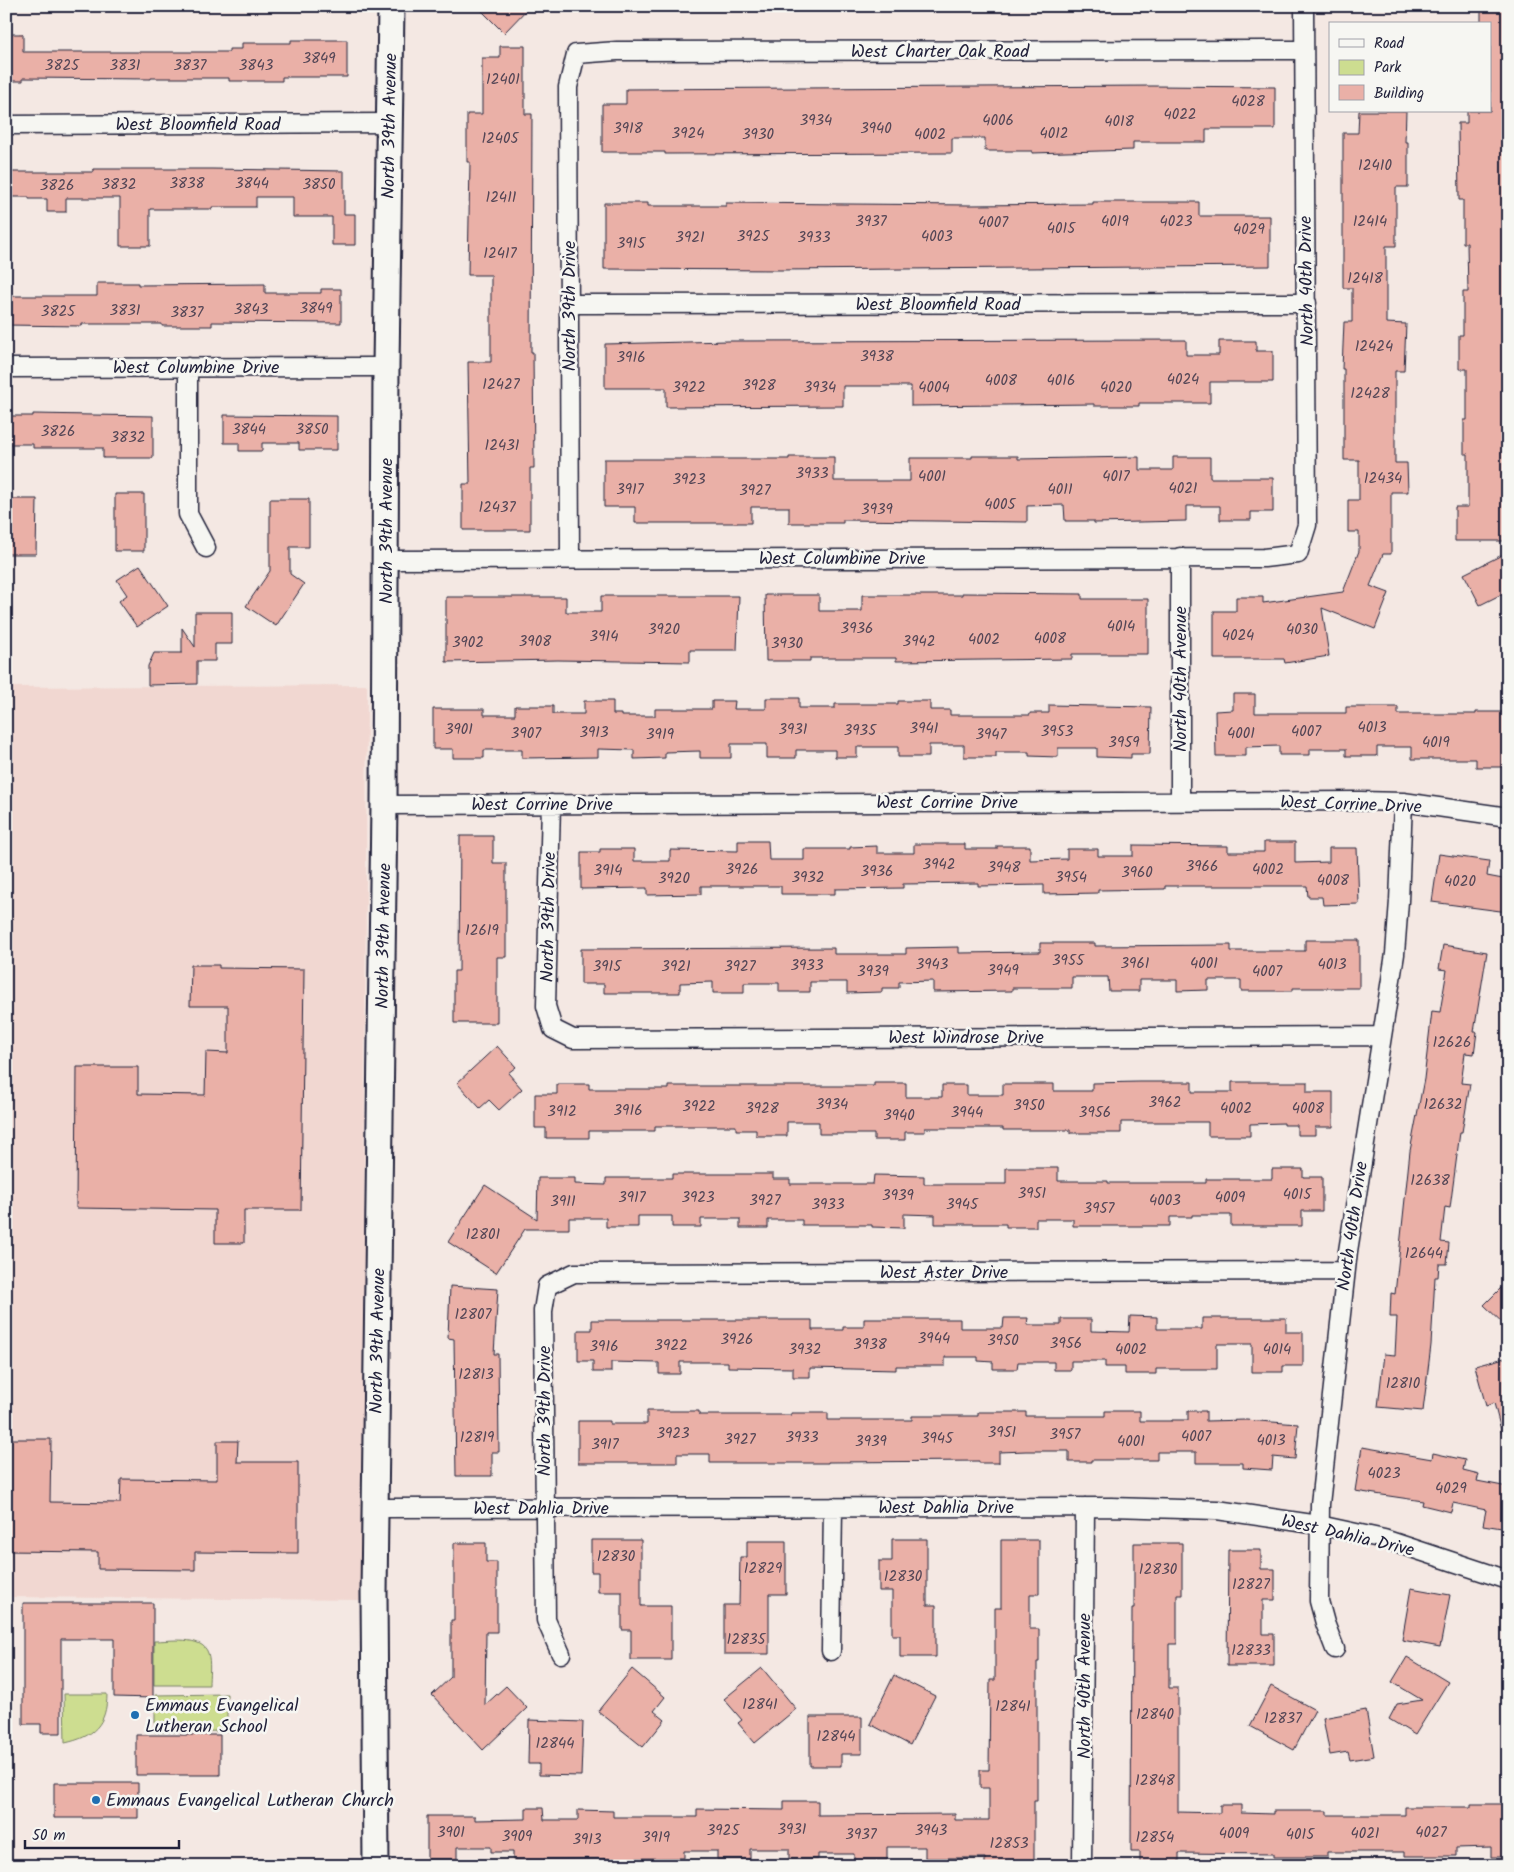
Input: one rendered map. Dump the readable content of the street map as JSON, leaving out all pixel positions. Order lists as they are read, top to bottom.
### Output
{
  "streets": {
    "street": [
      "West Charter Oak Road",
      "West Bloomfield Road",
      "North 39th Avenue",
      "North 40th Drive",
      "North 39th Drive",
      "West Columbine Drive",
      "North 40th Avenue",
      "West Corrine Drive",
      "West Windrose Drive",
      "West Aster Drive",
      "West Dahlia Drive"
    ]
  },
  "crossings": [
    ["West Charter Oak Road", "North 40th Drive"],
    ["West Charter Oak Road", "North 39th Drive"],
    ["West Bloomfield Road", "North 39th Avenue"],
    ["West Bloomfield Road", "North 40th Drive"],
    ["West Bloomfield Road", "North 39th Drive"],
    ["North 39th Avenue", "West Columbine Drive"],
    ["North 39th Avenue", "West Corrine Drive"],
    ["North 39th Avenue", "West Dahlia Drive"],
    ["North 40th Drive", "West Columbine Drive"],
    ["North 40th Drive", "West Corrine Drive"],
    ["North 40th Drive", "West Windrose Drive"],
    ["North 40th Drive", "West Aster Drive"],
    ["North 40th Drive", "West Dahlia Drive"],
    ["North 39th Drive", "West Columbine Drive"],
    ["North 39th Drive", "West Corrine Drive"],
    ["North 39th Drive", "West Windrose Drive"],
    ["North 39th Drive", "West Aster Drive"],
    ["North 39th Drive", "West Dahlia Drive"],
    ["West Columbine Drive", "North 40th Avenue"],
    ["North 40th Avenue", "West Corrine Drive"],
    ["North 40th Avenue", "West Dahlia Drive"]
  ],
  "places": ["Emmaus Evangelical Lutheran School", "Emmaus Evangelical Lutheran Church"],
  "house_numbers": [
    "3849",
    "3825",
    "3831",
    "3837",
    "3843",
    "12401",
    "4028",
    "4022",
    "3934",
    "4006",
    "4018",
    "3918",
    "3940",
    "3924",
    "4012",
    "3930",
    "4002",
    "12405",
    "12410",
    "3838",
    "3844",
    "3832",
    "3850",
    "3826",
    "12411",
    "3937",
    "4019",
    "4023",
    "12414",
    "4007",
    "4015",
    "4029",
    "3925",
    "4003",
    "3921",
    "3933",
    "3915",
    "12417",
    "12418",
    "3849",
    "3843",
    "3831",
    "3825",
    "3837",
    "12424",
    "3938",
    "3916",
    "4024",
    "4008",
    "4016",
    "12427",
    "3928",
    "3922",
    "3934",
    "4004",
    "4020",
    "12428",
    "3844",
    "3850",
    "3826",
    "3832",
    "12431",
    "3933",
    "4001",
    "4017",
    "12434",
    "3923",
    "4021",
    "3917",
    "4011",
    "3927",
    "4005",
    "12437",
    "3939",
    "4014",
    "3936",
    "3920",
    "4030",
    "4024",
    "3914",
    "4008",
    "4002",
    "3908",
    "3942",
    "3902",
    "3930",
    "4013",
    "3941",
    "3901",
    "3931",
    "3935",
    "3953",
    "4007",
    "3913",
    "3907",
    "4001",
    "3919",
    "3947",
    "3959",
    "4019",
    "3942",
    "3966",
    "3948",
    "3926",
    "4002",
    "3914",
    "3936",
    "3960",
    "3932",
    "3954",
    "3920",
    "4008",
    "4020",
    "12619",
    "3955",
    "3961",
    "4001",
    "3943",
    "4013",
    "3933",
    "3915",
    "3921",
    "3927",
    "3949",
    "3939",
    "4007",
    "12626",
    "3962",
    "3934",
    "12632",
    "3950",
    "3922",
    "3928",
    "4002",
    "4008",
    "3916",
    "3912",
    "3944",
    "3956",
    "3940",
    "12638",
    "3951",
    "4015",
    "3939",
    "3917",
    "3923",
    "4009",
    "3927",
    "4003",
    "3911",
    "3933",
    "3945",
    "3957",
    "12801",
    "12644",
    "12807",
    "3944",
    "3926",
    "3950",
    "3956",
    "3938",
    "3922",
    "3916",
    "3932",
    "4002",
    "4014",
    "12813",
    "12810",
    "3951",
    "3923",
    "3957",
    "4007",
    "12819",
    "3933",
    "3945",
    "3927",
    "4013",
    "3939",
    "4001",
    "3917",
    "4023",
    "4029",
    "12830",
    "12829",
    "12830",
    "12830",
    "12827",
    "12835",
    "12833",
    "12841",
    "12841",
    "12840",
    "12837",
    "12844",
    "12844",
    "12848",
    "3931",
    "3925",
    "3943",
    "3901",
    "4027",
    "4009",
    "4021",
    "3937",
    "4015",
    "3909",
    "3919",
    "12854",
    "3913",
    "12853"
  ],
  "legend": ["Road", "Park", "Building"],
  "scale_bar": "50 m"
}
